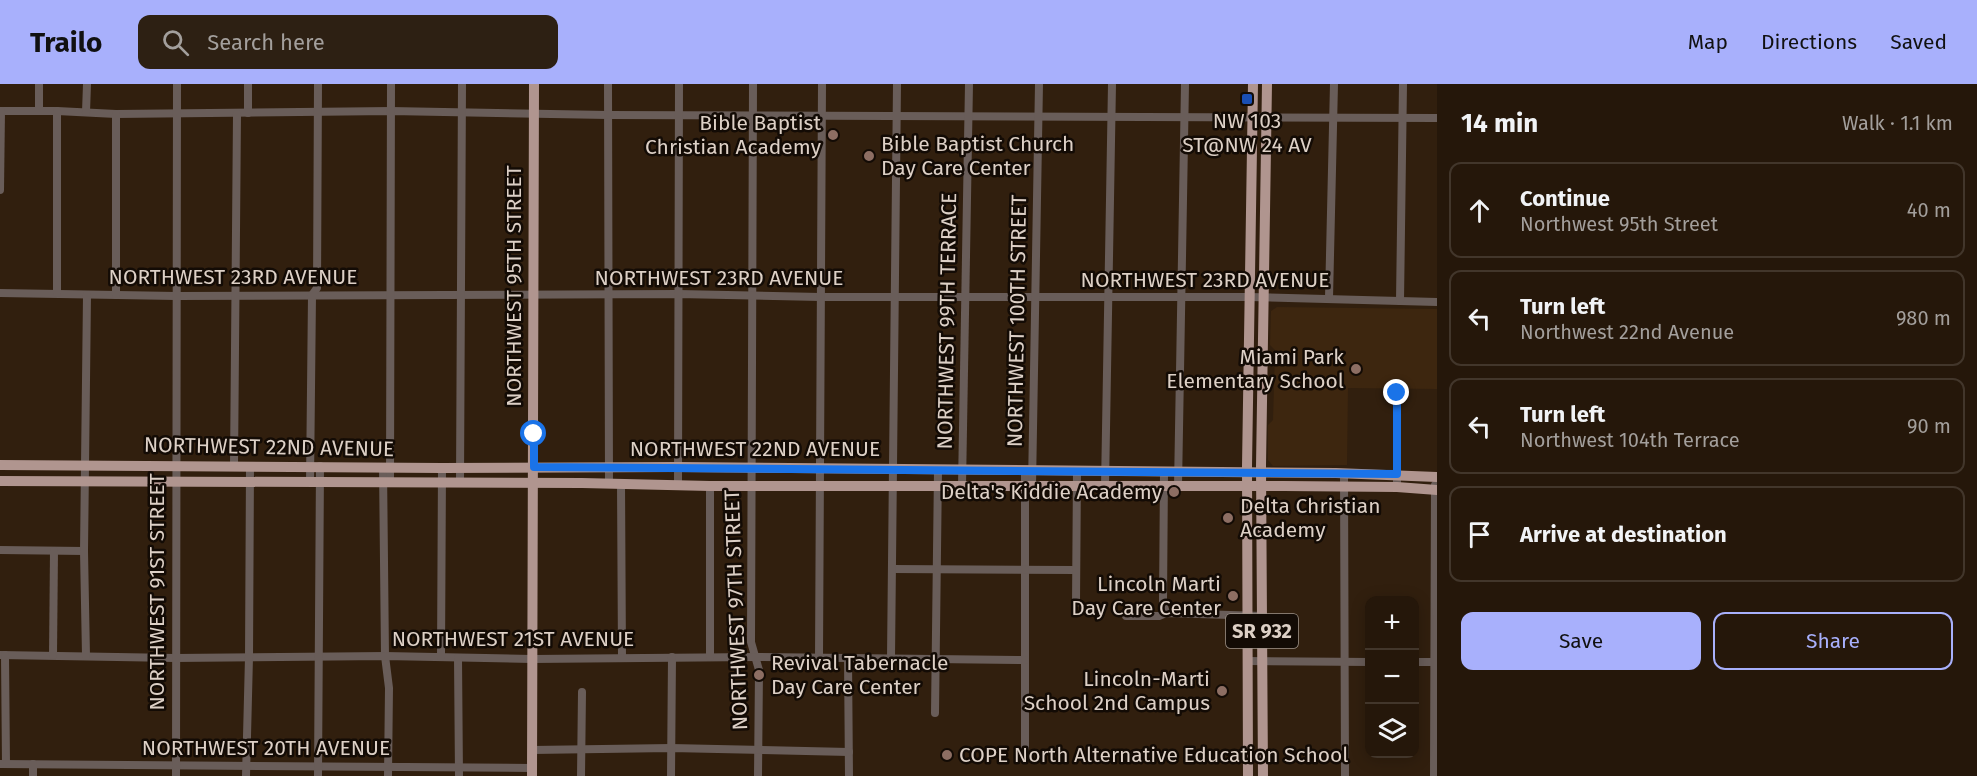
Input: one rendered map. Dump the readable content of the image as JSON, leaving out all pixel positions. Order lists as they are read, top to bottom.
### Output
{
  "streets": {
    "main road": ["NORTHWEST 95TH STREET", "NORTHWEST 22ND AVENUE", "SR 932"],
    "street": [
      "NORTHWEST 23RD AVENUE",
      "NORTHWEST 99TH TERRACE",
      "NORTHWEST 100TH STREET",
      "NORTHWEST 91ST STREET",
      "NORTHWEST 97TH STREET",
      "NORTHWEST 21ST AVENUE",
      "NORTHWEST 20TH AVENUE"
    ]
  },
  "crossings": [
    ["NORTHWEST 23RD AVENUE", "NORTHWEST 95TH STREET"],
    ["NORTHWEST 23RD AVENUE", "NORTHWEST 99TH TERRACE"],
    ["NORTHWEST 23RD AVENUE", "NORTHWEST 100TH STREET"],
    ["NORTHWEST 23RD AVENUE", "NORTHWEST 91ST STREET"],
    ["NORTHWEST 23RD AVENUE", "NORTHWEST 97TH STREET"],
    ["NORTHWEST 23RD AVENUE", "SR 932"],
    ["NORTHWEST 95TH STREET", "NORTHWEST 22ND AVENUE"],
    ["NORTHWEST 95TH STREET", "NORTHWEST 21ST AVENUE"],
    ["NORTHWEST 95TH STREET", "NORTHWEST 20TH AVENUE"],
    ["NORTHWEST 99TH TERRACE", "NORTHWEST 22ND AVENUE"],
    ["NORTHWEST 99TH TERRACE", "NORTHWEST 21ST AVENUE"],
    ["NORTHWEST 100TH STREET", "NORTHWEST 22ND AVENUE"],
    ["NORTHWEST 100TH STREET", "NORTHWEST 21ST AVENUE"],
    ["NORTHWEST 22ND AVENUE", "NORTHWEST 91ST STREET"],
    ["NORTHWEST 22ND AVENUE", "NORTHWEST 97TH STREET"],
    ["NORTHWEST 22ND AVENUE", "SR 932"],
    ["NORTHWEST 91ST STREET", "NORTHWEST 21ST AVENUE"],
    ["NORTHWEST 91ST STREET", "NORTHWEST 20TH AVENUE"],
    ["NORTHWEST 97TH STREET", "NORTHWEST 21ST AVENUE"]
  ],
  "places": {
    "transit": ["NW 103 ST@NW 24 AV"],
    "other": [
      "Bible Baptist Christian Academy",
      "Bible Baptist Church Day Care Center",
      "Miami Park Elementary School",
      "Delta's Kiddie Academy",
      "Delta Christian Academy",
      "Lincoln Marti Day Care Center",
      "Revival Tabernacle Day Care Center",
      "Lincoln-Marti School 2nd Campus",
      "COPE North Alternative Education School"
    ]
  },
  "page": {
    "header": "Trailo",
    "search": "Search here",
    "nav": ["Map", "Directions", "Saved"],
    "heading": ["14 min", "Walk · 1.1 km"],
    "list": [
      ["Continue", "Northwest 95th Street", "40 m"],
      ["Turn left", "Northwest 22nd Avenue", "980 m"],
      ["Turn left", "Northwest 104th Terrace", "90 m"],
      "Arrive at destination"
    ],
    "buttons": ["Save", "Share"],
    "map_buttons": ["+", "−"]
  }
}
